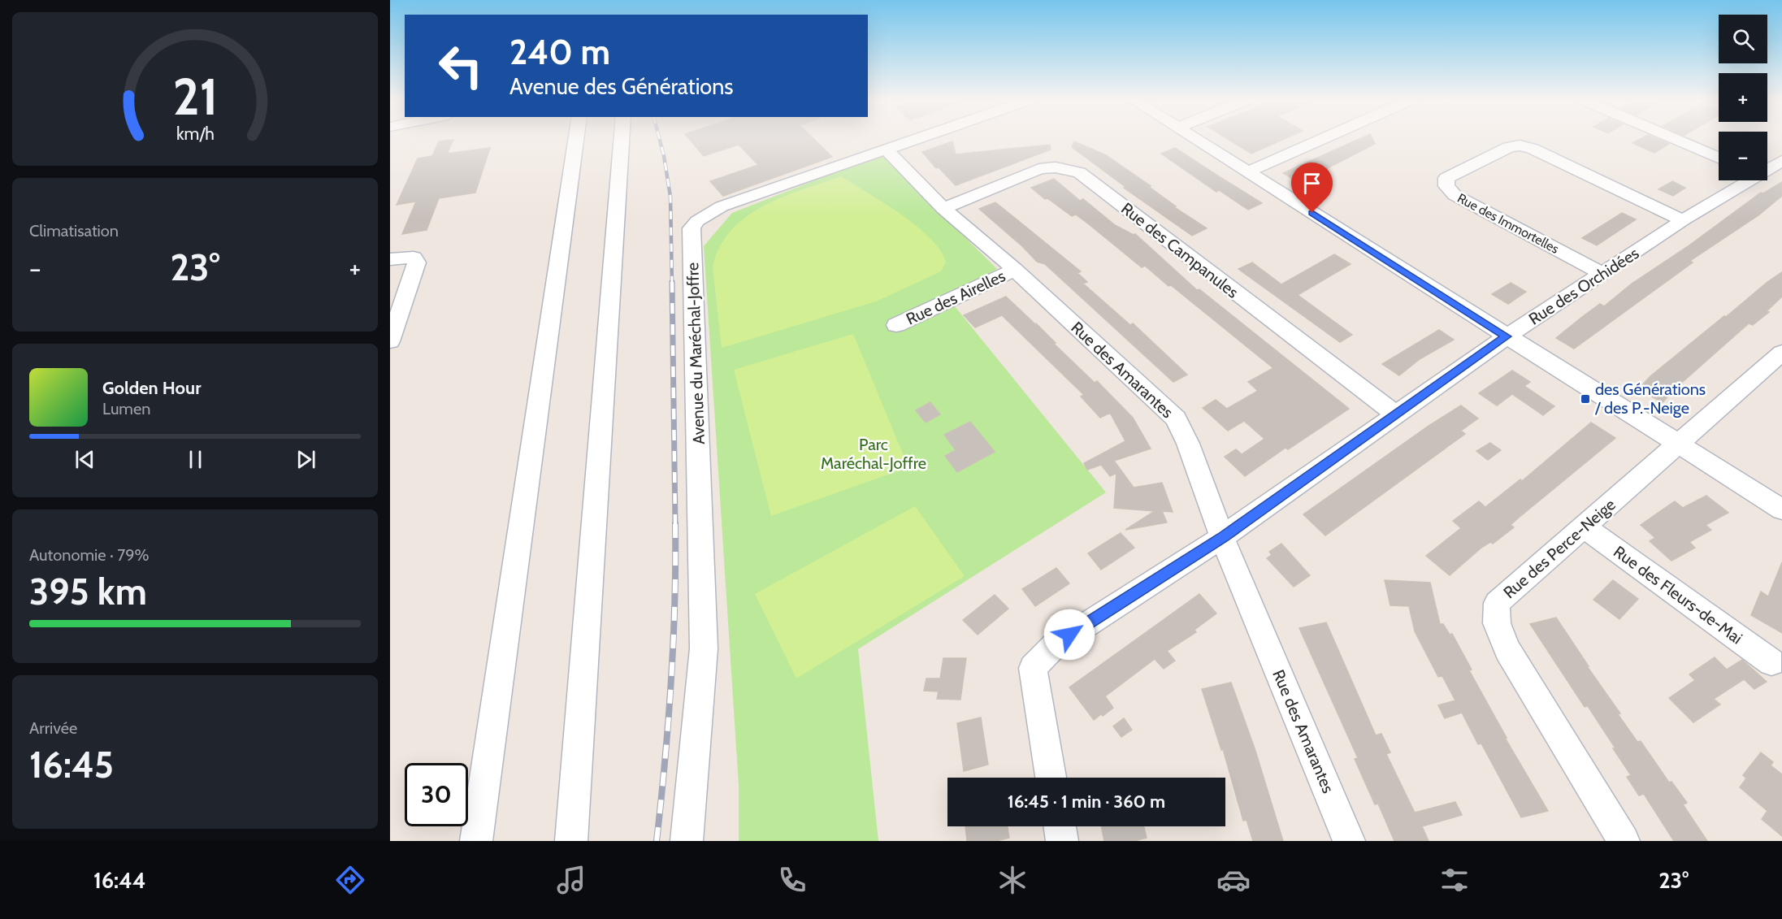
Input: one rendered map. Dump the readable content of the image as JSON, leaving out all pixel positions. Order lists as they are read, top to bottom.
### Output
{
  "streets": {
    "street": [
      "Rue des Immortelles",
      "Rue des Campanules",
      "Rue des Orchidées",
      "Rue des Airelles",
      "Avenue du Maréchal-Joffre",
      "Rue des Amarantes",
      "Rue des Perce-Neige",
      "Rue des Fleurs-de-Mai"
    ]
  },
  "crossings": [
    ["Rue des Immortelles", "Rue des Orchidées"],
    ["Rue des Campanules", "Rue des Orchidées"],
    ["Rue des Campanules", "Rue des Amarantes"],
    ["Rue des Orchidées", "Rue des Amarantes"],
    ["Rue des Airelles", "Rue des Amarantes"],
    ["Avenue du Maréchal-Joffre", "Rue des Amarantes"],
    ["Rue des Perce-Neige", "Rue des Fleurs-de-Mai"]
  ],
  "parks": ["Parc Maréchal-Joffre"],
  "places": {
    "transit": ["des Générations / des P.-Neige"]
  },
  "page": {
    "map_buttons": ["+", "−"],
    "turn": ["240 m", "Avenue des Générations"],
    "tile": [
      "Climatisation",
      ["Autonomie · 79%", "395 km"],
      ["Arrivée", "16:45"]
    ],
    "heat": ["−", "23°", "+"],
    "song": ["Golden Hour", "Lumen"],
    "limit": "30",
    "trip": "16:45 · 1 min · 360 m",
    "tabs": ["16:44", "23°"],
    "gauge": ["21", "km/h"]
  }
}
